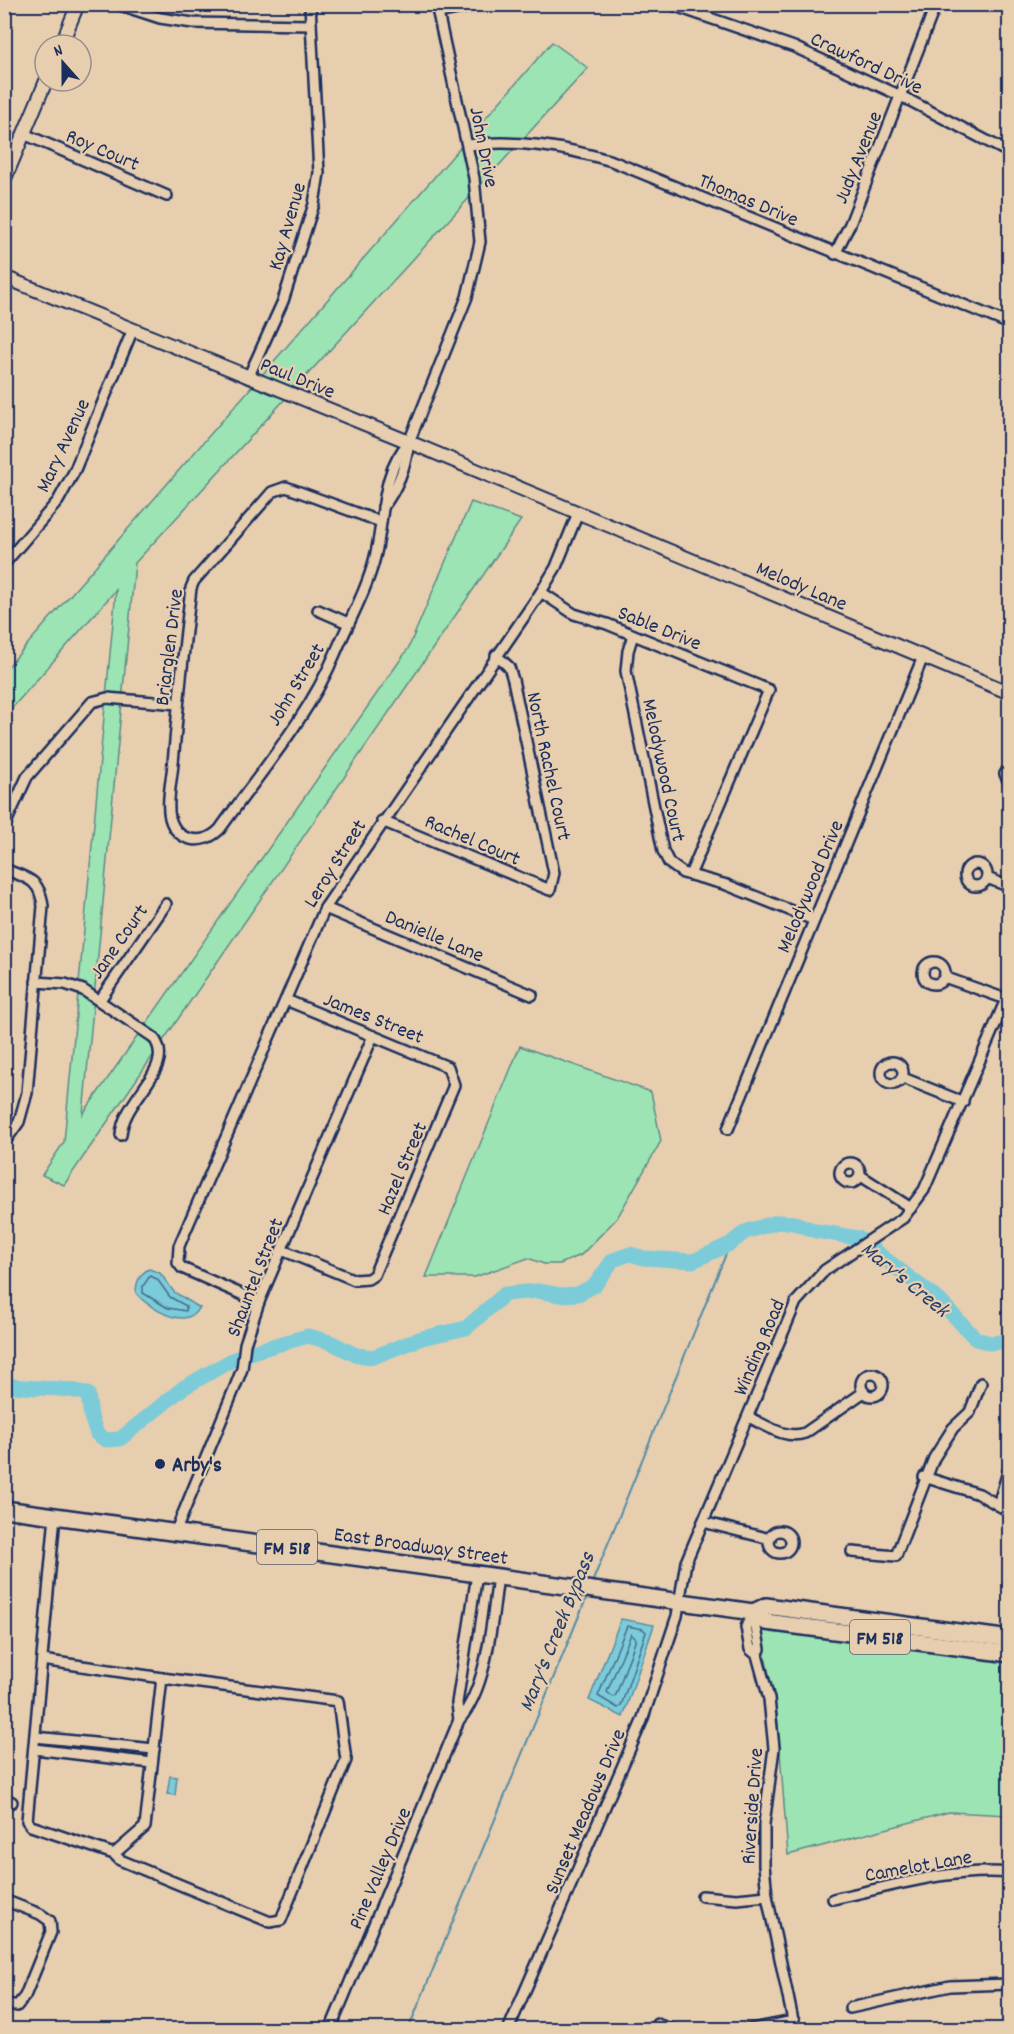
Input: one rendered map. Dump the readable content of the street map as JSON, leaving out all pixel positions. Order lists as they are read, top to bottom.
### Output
{
  "streets": {
    "main road": ["East Broadway Street", "FM 518"],
    "street": [
      "Crawford Drive",
      "John Drive",
      "Roy Court",
      "Judy Avenue",
      "Thomas Drive",
      "Kay Avenue",
      "Paul Drive",
      "Mary Avenue",
      "Melody Lane",
      "Sable Drive",
      "Briarglen Drive",
      "John Street",
      "North Rachel Court",
      "Melodywood Court",
      "Rachel Court",
      "Leroy Street",
      "Melodywood Drive",
      "Danielle Lane",
      "Jane Court",
      "James Street",
      "Hazel Street",
      "Shauntel Street",
      "Winding Road",
      "Riverside Drive",
      "Sunset Meadows Drive",
      "Camelot Lane",
      "Pine Valley Drive"
    ]
  },
  "crossings": [
    ["Crawford Drive", "Judy Avenue"],
    ["John Drive", "Thomas Drive"],
    ["John Drive", "John Street"],
    ["Judy Avenue", "Thomas Drive"],
    ["Kay Avenue", "Paul Drive"],
    ["Paul Drive", "Mary Avenue"],
    ["Paul Drive", "Melody Lane"],
    ["Paul Drive", "John Street"],
    ["Paul Drive", "Leroy Street"],
    ["Melody Lane", "Leroy Street"],
    ["Melody Lane", "Melodywood Drive"],
    ["Sable Drive", "Melodywood Court"],
    ["Sable Drive", "Leroy Street"],
    ["Briarglen Drive", "John Street"],
    ["North Rachel Court", "Rachel Court"],
    ["North Rachel Court", "Leroy Street"],
    ["Melodywood Court", "Melodywood Drive"],
    ["Rachel Court", "Leroy Street"],
    ["Leroy Street", "Danielle Lane"],
    ["Leroy Street", "James Street"],
    ["Leroy Street", "Shauntel Street"],
    ["James Street", "Hazel Street"],
    ["James Street", "Shauntel Street"],
    ["Hazel Street", "Shauntel Street"],
    ["Shauntel Street", "East Broadway Street"],
    ["Winding Road", "East Broadway Street"],
    ["Winding Road", "FM 518"],
    ["Winding Road", "Sunset Meadows Drive"],
    ["East Broadway Street", "FM 518"],
    ["East Broadway Street", "Sunset Meadows Drive"],
    ["East Broadway Street", "Pine Valley Drive"],
    ["FM 518", "Riverside Drive"],
    ["FM 518", "Sunset Meadows Drive"]
  ],
  "water": ["Mary's Creek", "Mary's Creek Bypass"],
  "places": ["Arby's"],
  "north": "top"
}
